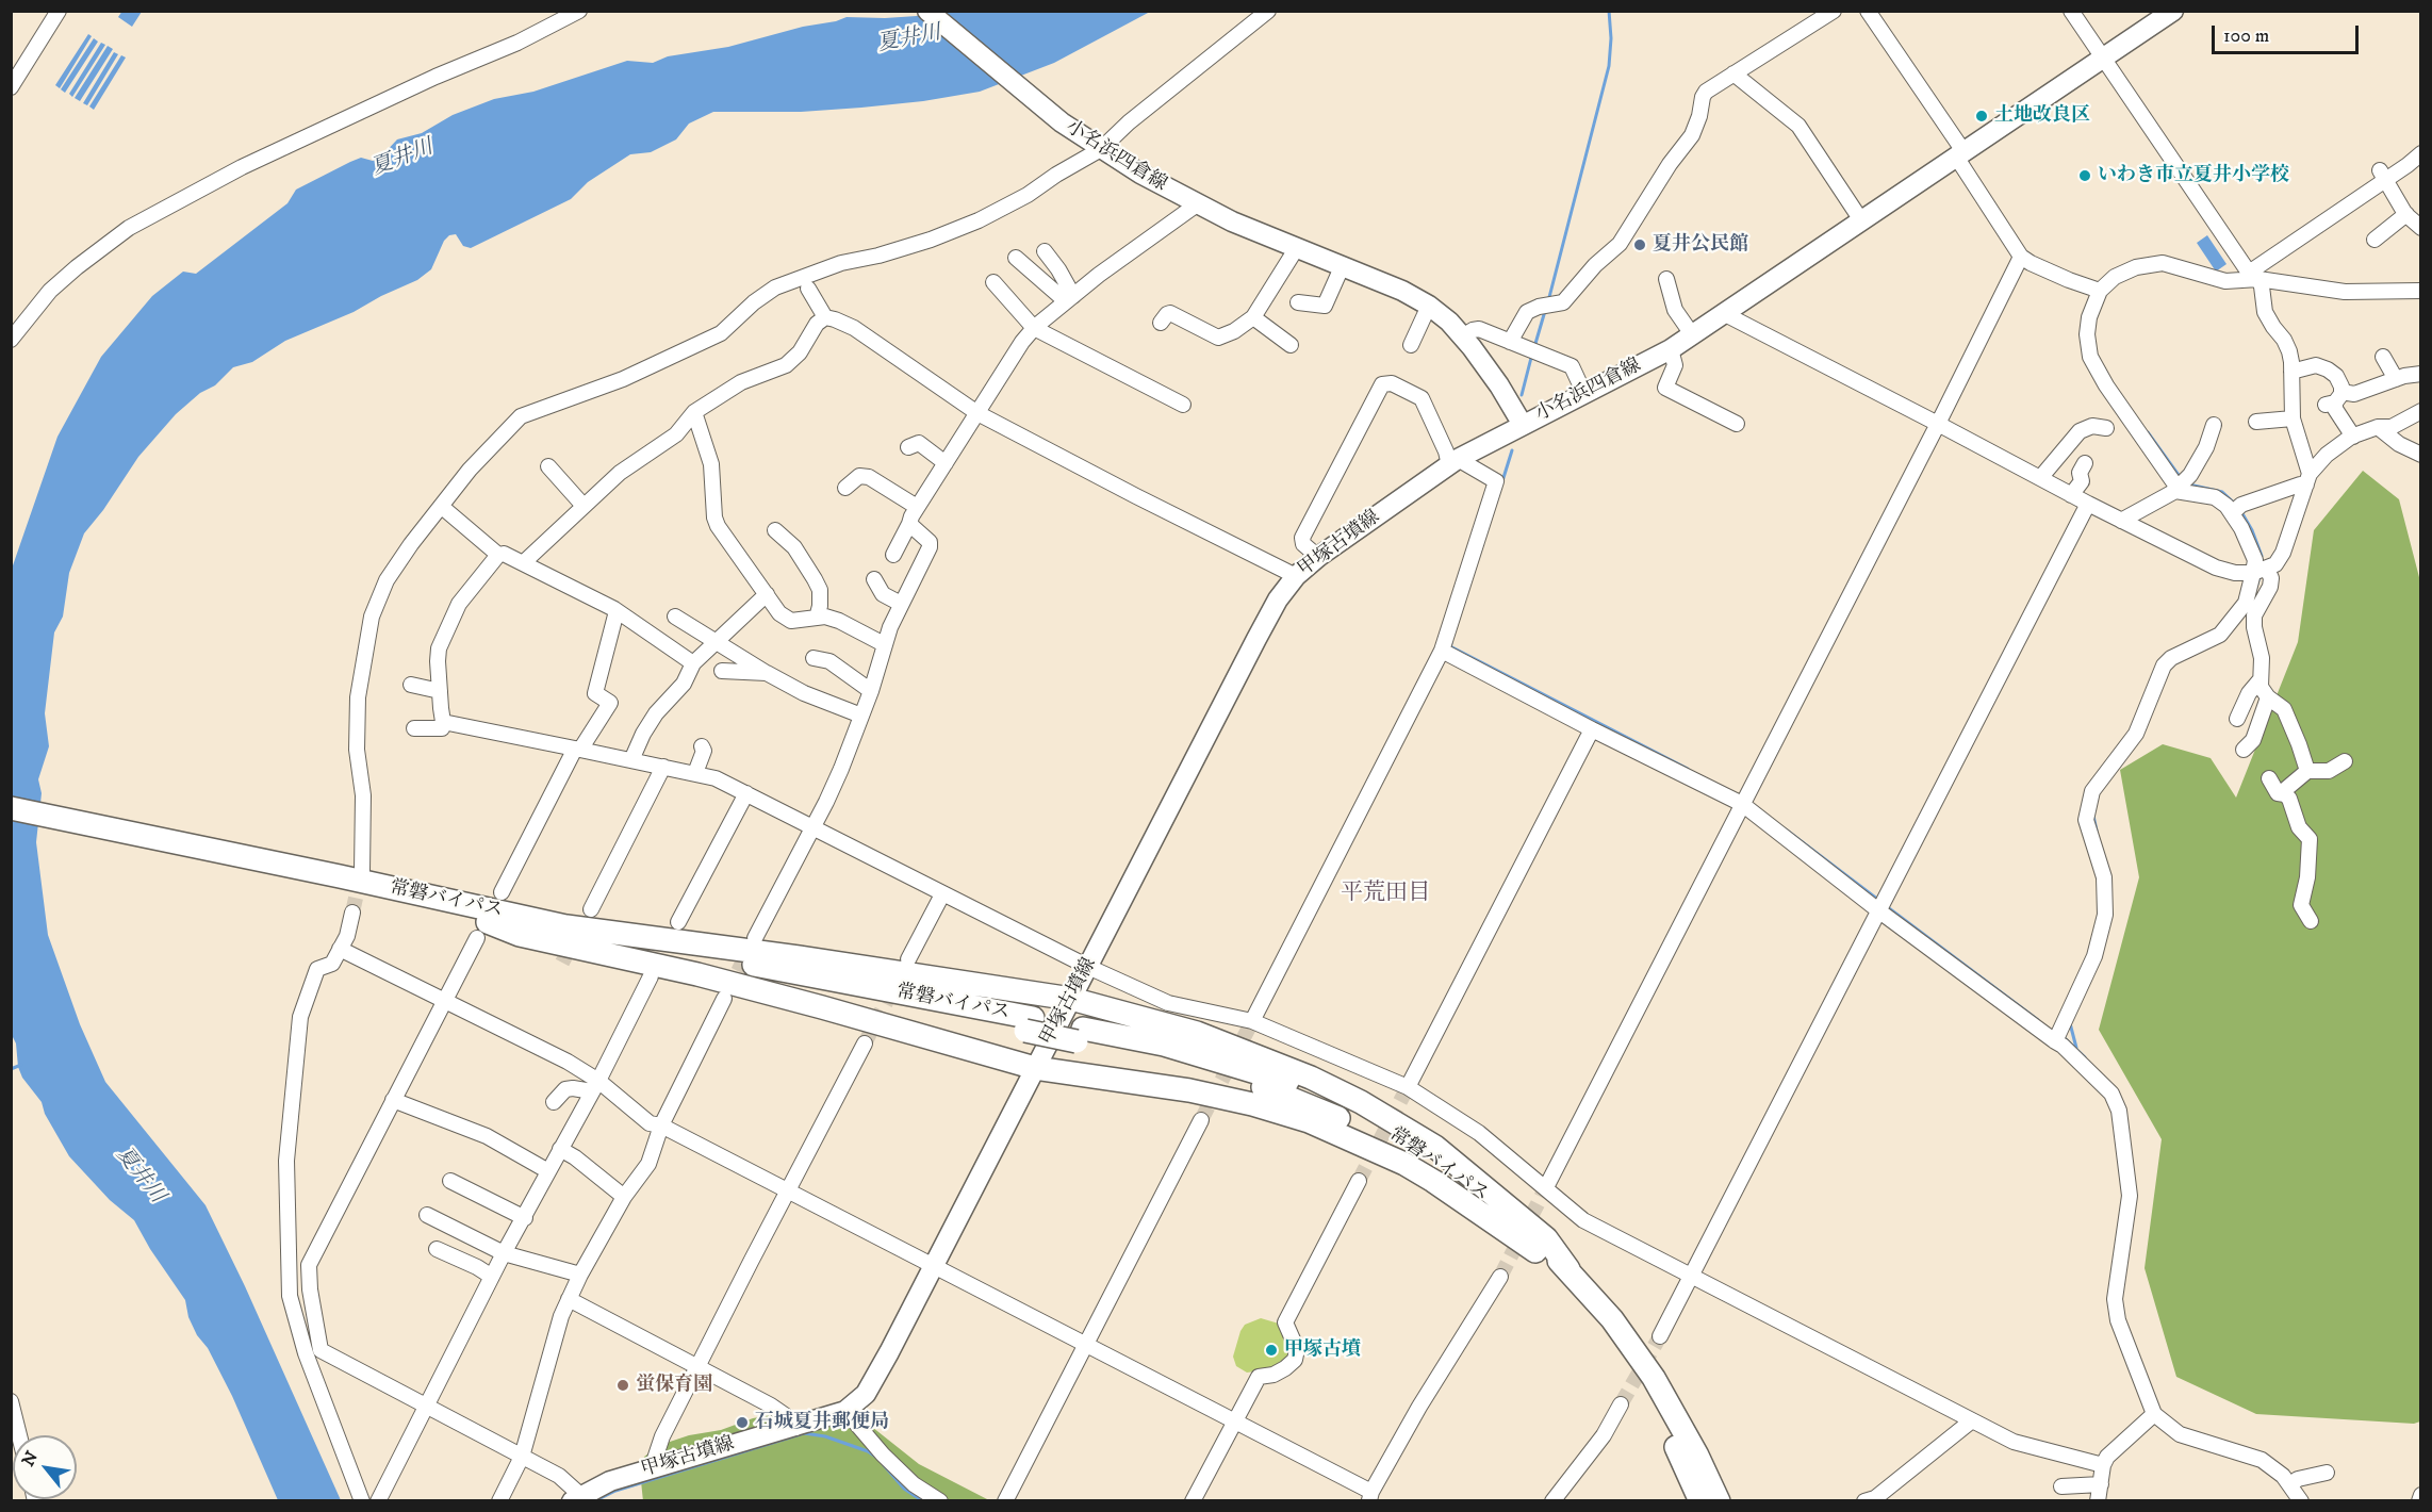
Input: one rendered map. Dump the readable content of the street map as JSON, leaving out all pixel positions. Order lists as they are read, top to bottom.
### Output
{
  "streets": {
    "highway": ["常磐バイパス"],
    "main road": ["小名浜四倉線", "甲塚古墳線"]
  },
  "crossings": [
    ["小名浜四倉線", "甲塚古墳線"]
  ],
  "districts": ["平荒田目"],
  "water": ["夏井川"],
  "places": [
    "土地改良区",
    "いわき市立夏井小学校",
    "夏井公民館",
    "甲塚古墳",
    "蛍保育園",
    "石城夏井郵便局"
  ],
  "scale_bar": "100 m",
  "north": "top left"
}
